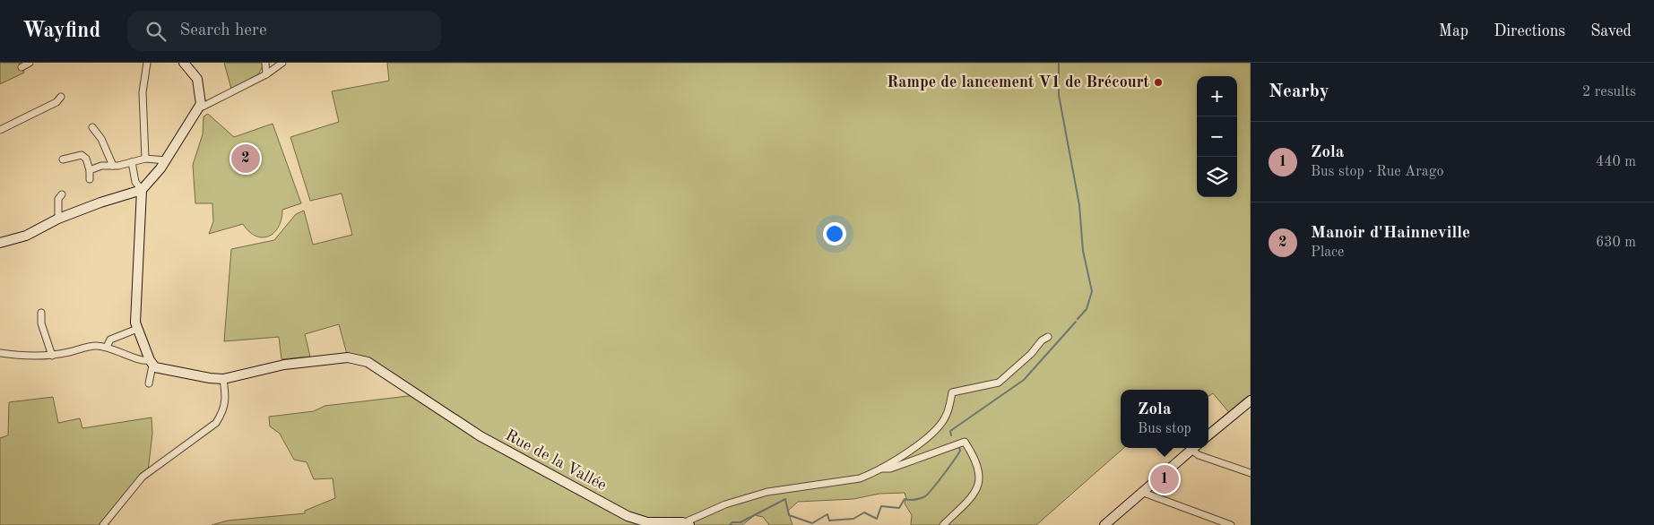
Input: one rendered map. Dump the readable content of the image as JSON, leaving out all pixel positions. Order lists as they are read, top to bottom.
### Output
{
  "streets": {
    "street": ["Rue de la Vallée"]
  },
  "places": ["Rampe de lancement V1 de Brécourt"],
  "page": {
    "header": "Wayfind",
    "search": "Search here",
    "nav": ["Map", "Directions", "Saved"],
    "heading": ["Nearby", "2 results"],
    "map_buttons": ["+", "−"],
    "list": [
      {
        "mark": "1",
        "name": "Zola",
        "note": "Bus stop · Rue Arago",
        "value": "440 m"
      },
      {
        "mark": "2",
        "name": "Manoir d'Hainneville",
        "note": "Place",
        "value": "630 m"
      }
    ],
    "pins": ["2", "1"],
    "popup": ["Zola", "Bus stop"]
  }
}
